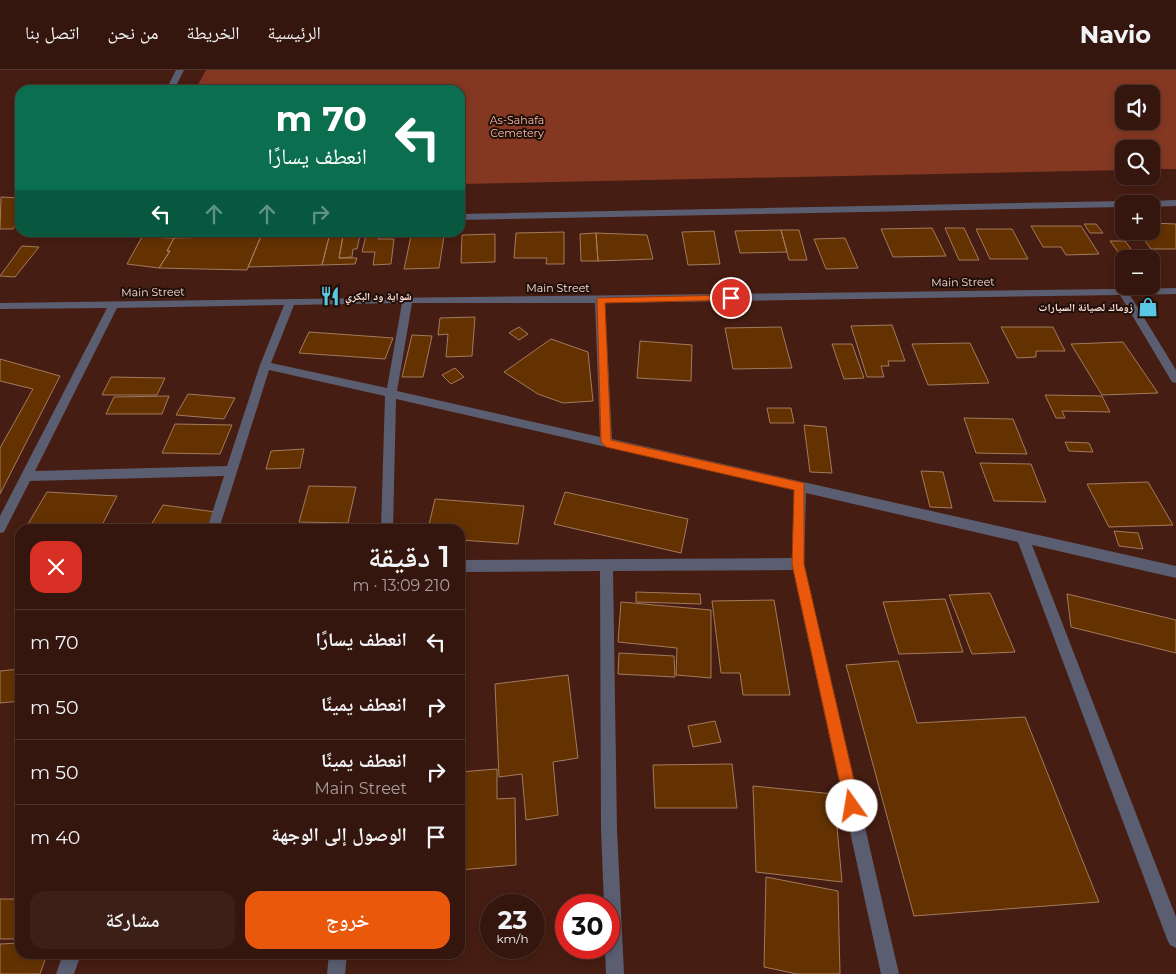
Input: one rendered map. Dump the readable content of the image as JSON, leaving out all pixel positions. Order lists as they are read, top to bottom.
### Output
{
  "streets": {
    "street": ["Main Street"]
  },
  "parks": ["As-Sahafa Cemetery"],
  "places": {
    "restaurant": ["شواية ود البكري"],
    "shop": ["زوماك لصيانة السيارات"]
  },
  "page": {
    "header": "Navio",
    "nav": [
      "الرئيسية",
      "الخريطة",
      "من نحن",
      "اتصل بنا"
    ],
    "map_buttons": ["+", "−"],
    "turn": ["70 m", "انعطف يسارًا"],
    "heading": ["1 دقيقة", "210 m · 13:09"],
    "list": [
      {
        "name": "انعطف يسارًا",
        "value": "70 m"
      },
      {
        "name": "انعطف يمينًا",
        "value": "50 m"
      },
      {
        "name": "انعطف يمينًا",
        "note": "Main Street",
        "value": "50 m"
      },
      {
        "name": "الوصول إلى الوجهة",
        "value": "40 m"
      }
    ],
    "buttons": ["خروج", "مشاركة"],
    "speed": "23 km/h",
    "limit": "30"
  }
}
